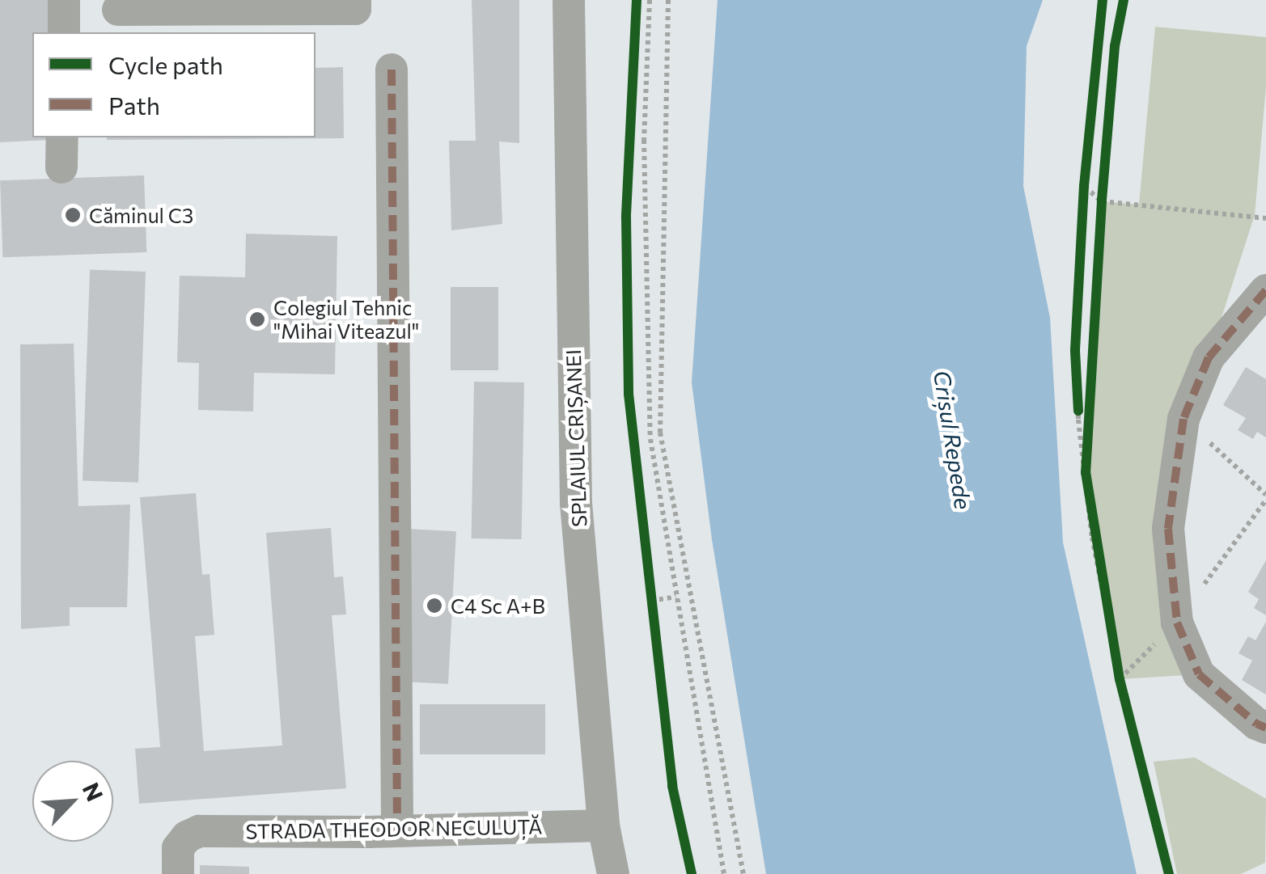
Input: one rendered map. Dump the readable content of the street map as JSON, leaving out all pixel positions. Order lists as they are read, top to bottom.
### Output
{
  "streets": {
    "street": ["SPLAIUL CRIȘANEI", "STRADA THEODOR NECULUȚĂ"]
  },
  "crossings": [
    ["SPLAIUL CRIȘANEI", "STRADA THEODOR NECULUȚĂ"]
  ],
  "water": ["Crișul Repede"],
  "places": ["Căminul C3", "Colegiul Tehnic \"Mihai Viteazul\"", "C4 Sc A+B"],
  "legend": ["Cycle path", "Path"],
  "north": "top right"
}
